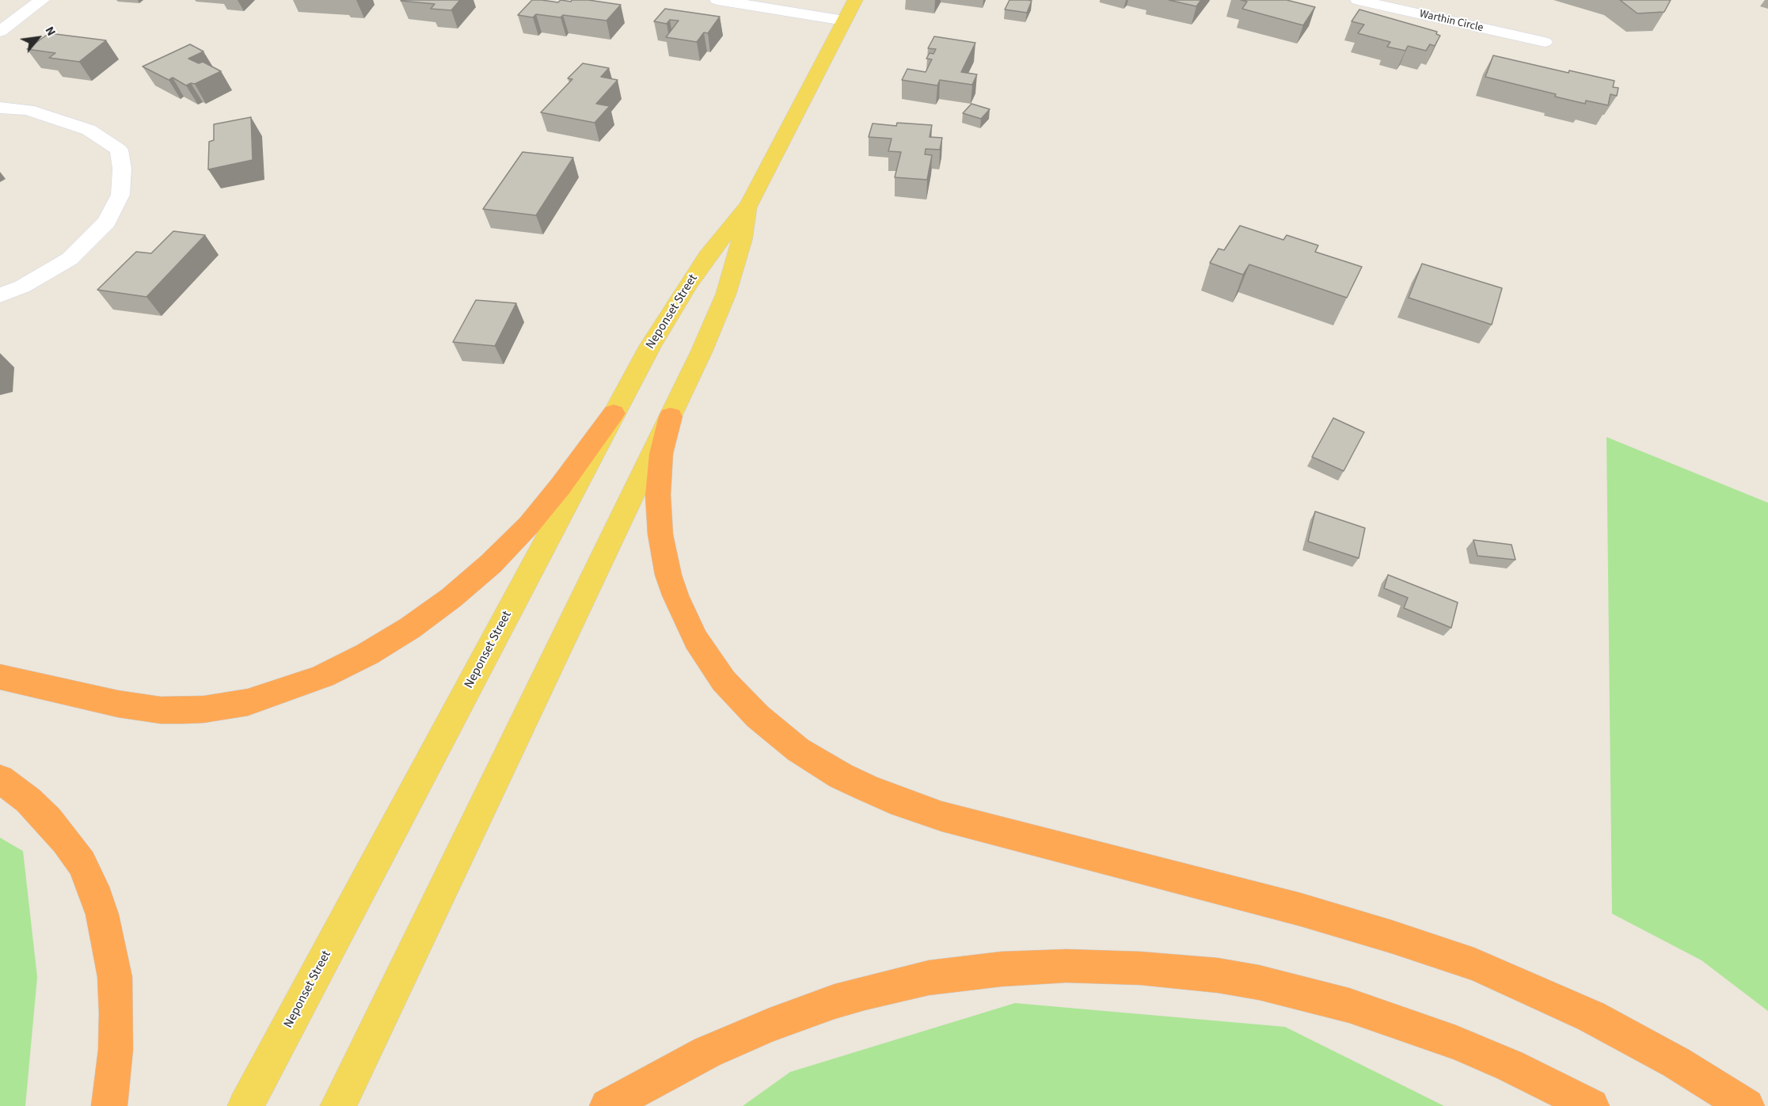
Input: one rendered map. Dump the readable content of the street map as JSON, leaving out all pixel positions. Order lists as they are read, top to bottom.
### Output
{
  "streets": {
    "main road": ["Neponset Street"],
    "street": ["Warthin Circle"]
  },
  "north": "top right"
}
